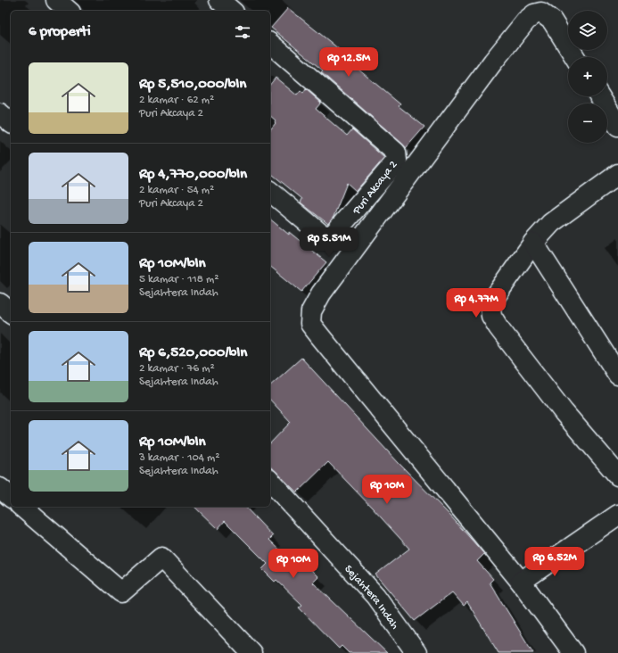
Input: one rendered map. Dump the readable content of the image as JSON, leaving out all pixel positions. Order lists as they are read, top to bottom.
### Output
{
  "streets": {
    "street": ["Puri Akcaya 2", "Sejahtera Indah"]
  },
  "page": {
    "map_buttons": ["+", "−"],
    "heading": "6 properti",
    "price": [
      "Rp 12.5M",
      "Rp 5.51M",
      "Rp 4.77M",
      "Rp 10M",
      "Rp 6.52M",
      "Rp 10M"
    ],
    "list": [
      {
        "name": "Rp 5,510,000/bln",
        "note": "2 kamar · 62 m² · Puri Akcaya 2"
      },
      {
        "name": "Rp 4,770,000/bln",
        "note": "2 kamar · 54 m² · Puri Akcaya 2"
      },
      {
        "name": "Rp 10M/bln",
        "note": "5 kamar · 118 m² · Sejahtera Indah"
      },
      {
        "name": "Rp 6,520,000/bln",
        "note": "2 kamar · 76 m² · Sejahtera Indah"
      },
      {
        "name": "Rp 10M/bln",
        "note": "3 kamar · 104 m² · Sejahtera Indah"
      }
    ]
  }
}
